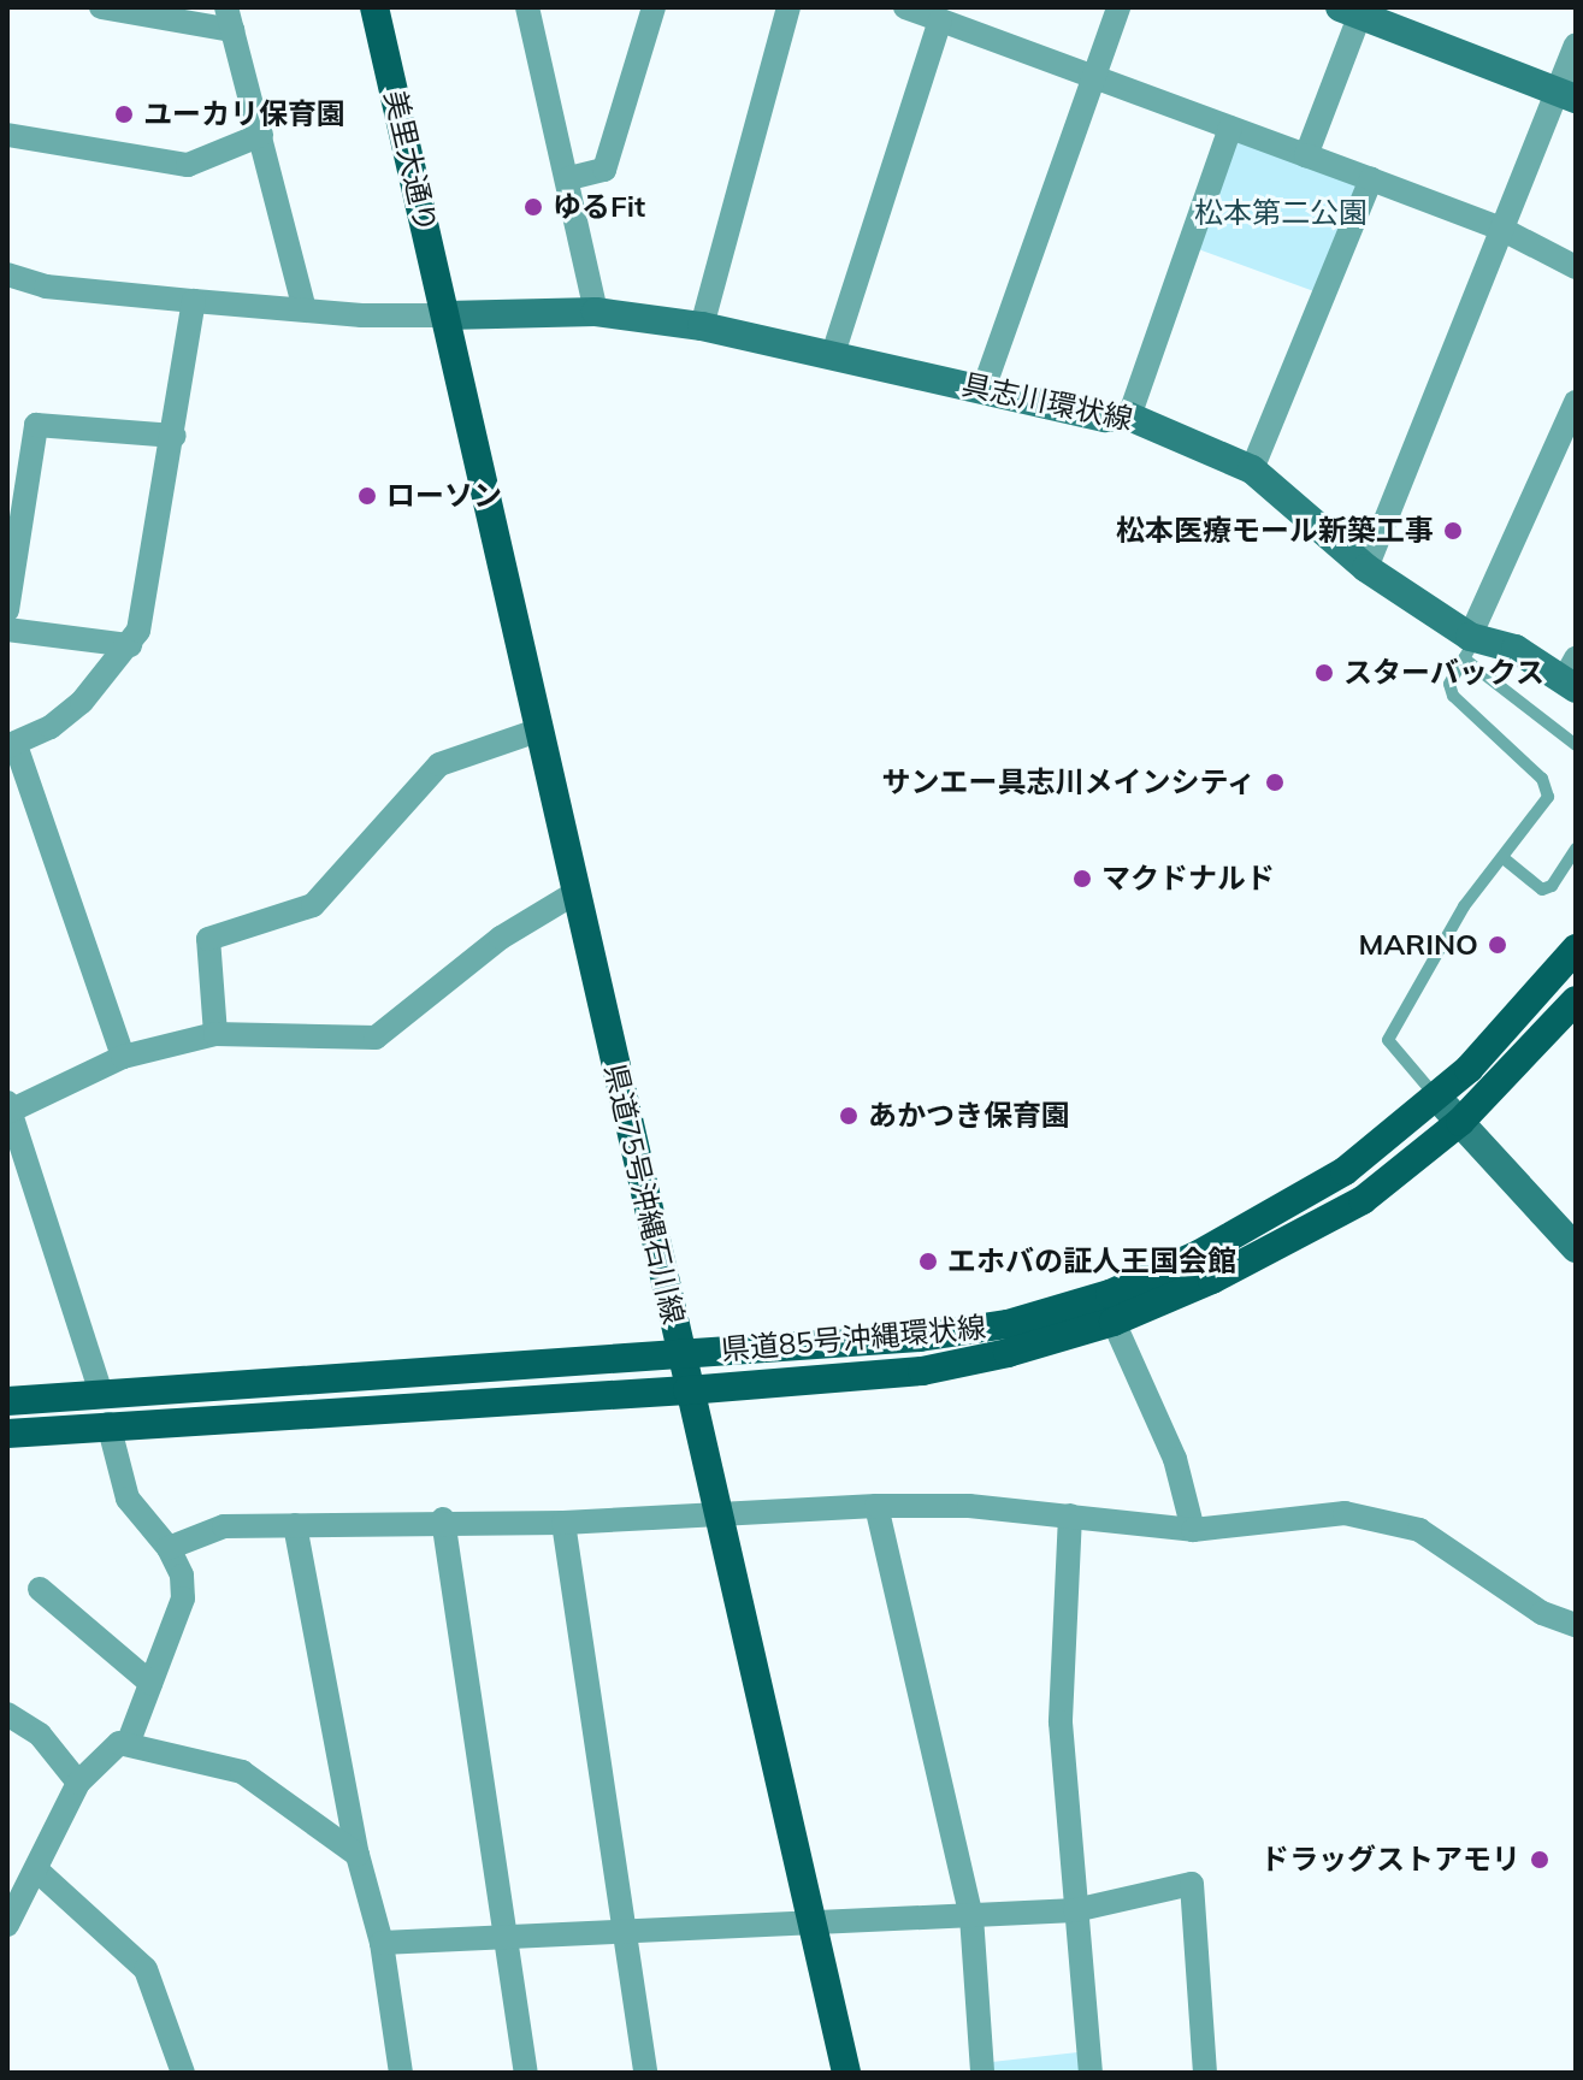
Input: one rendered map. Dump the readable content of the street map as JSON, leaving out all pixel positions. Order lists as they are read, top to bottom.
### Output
{
  "streets": {
    "main road": [
      "美里大通り",
      "具志川環状線",
      "県道75号沖縄石川線",
      "県道85号沖縄環状線"
    ]
  },
  "crossings": [
    ["美里大通り", "具志川環状線"],
    ["美里大通り", "県道75号沖縄石川線"],
    ["具志川環状線", "県道75号沖縄石川線"],
    ["県道75号沖縄石川線", "県道85号沖縄環状線"]
  ],
  "parks": ["松本第二公園"],
  "places": [
    "ユーカリ保育園",
    "ゆるFit",
    "ローソン",
    "松本医療モール新築工事",
    "スターバックス",
    "サンエー具志川メインシティ",
    "マクドナルド",
    "MARINO",
    "あかつき保育園",
    "エホバの証人王国会館",
    "ドラッグストアモリ"
  ]
}
